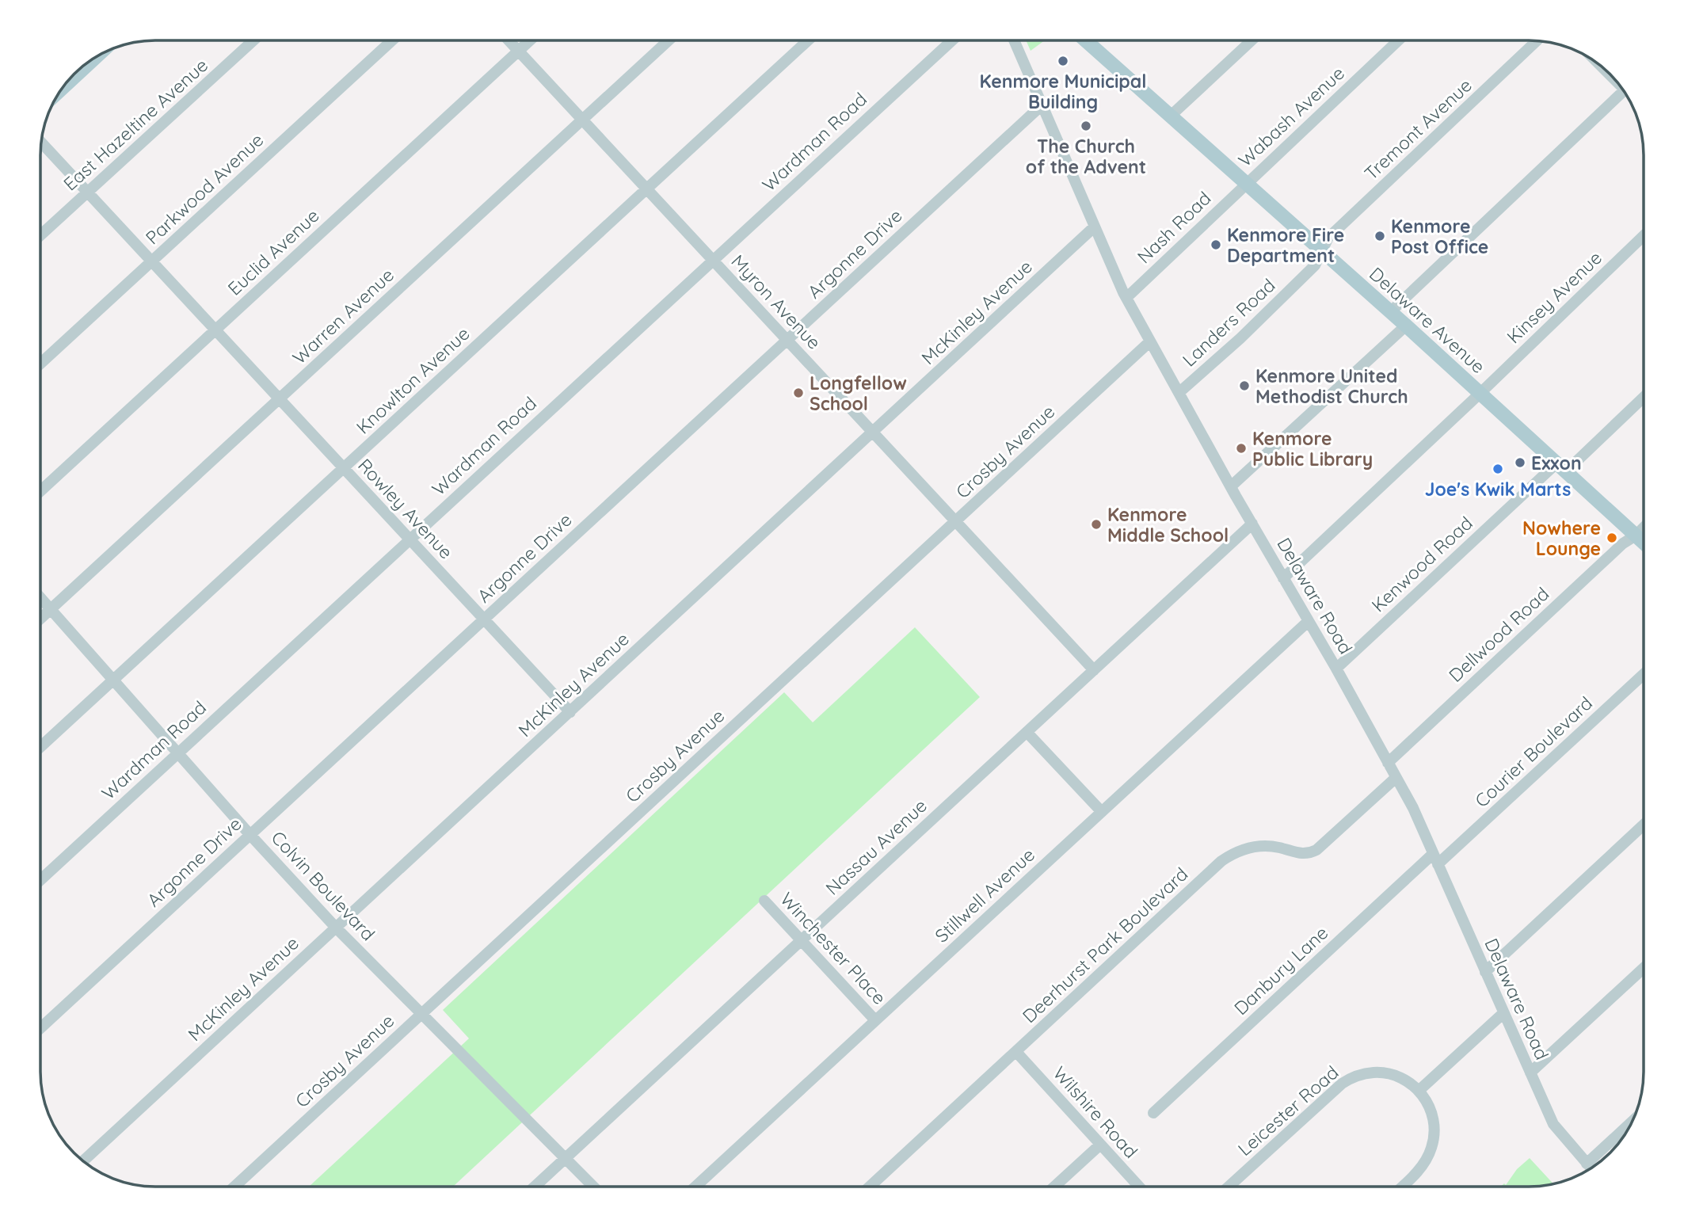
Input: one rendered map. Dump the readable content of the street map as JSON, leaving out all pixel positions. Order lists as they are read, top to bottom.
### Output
{
  "streets": {
    "main road": ["Delaware Avenue"],
    "street": [
      "Wabash Avenue",
      "East Hazeltine Avenue",
      "Tremont Avenue",
      "Wardman Road",
      "Parkwood Avenue",
      "Nash Road",
      "Euclid Avenue",
      "Argonne Drive",
      "Kinsey Avenue",
      "Myron Avenue",
      "McKinley Avenue",
      "Warren Avenue",
      "Landers Road",
      "Knowlton Avenue",
      "Crosby Avenue",
      "Rowley Avenue",
      "Kenwood Road",
      "Delaware Road",
      "Dellwood Road",
      "Courier Boulevard",
      "Nassau Avenue",
      "Colvin Boulevard",
      "Stillwell Avenue",
      "Deerhurst Park Boulevard",
      "Winchester Place",
      "Danbury Lane",
      "Leicester Road",
      "Wilshire Road"
    ]
  },
  "crossings": [
    ["Wabash Avenue", "Nash Road"],
    ["Wabash Avenue", "Delaware Avenue"],
    ["East Hazeltine Avenue", "Rowley Avenue"],
    ["Tremont Avenue", "Delaware Avenue"],
    ["Tremont Avenue", "Landers Road"],
    ["Wardman Road", "Myron Avenue"],
    ["Wardman Road", "Rowley Avenue"],
    ["Wardman Road", "Colvin Boulevard"],
    ["Parkwood Avenue", "Rowley Avenue"],
    ["Nash Road", "Delaware Avenue"],
    ["Nash Road", "Delaware Road"],
    ["Euclid Avenue", "Myron Avenue"],
    ["Euclid Avenue", "Rowley Avenue"],
    ["Argonne Drive", "Myron Avenue"],
    ["Argonne Drive", "Rowley Avenue"],
    ["Argonne Drive", "Delaware Road"],
    ["Argonne Drive", "Colvin Boulevard"],
    ["Kinsey Avenue", "Delaware Avenue"],
    ["Kinsey Avenue", "Delaware Road"],
    ["Myron Avenue", "McKinley Avenue"],
    ["Myron Avenue", "Warren Avenue"],
    ["Myron Avenue", "Knowlton Avenue"],
    ["Myron Avenue", "Crosby Avenue"],
    ["Myron Avenue", "Nassau Avenue"],
    ["McKinley Avenue", "Rowley Avenue"],
    ["McKinley Avenue", "Delaware Road"],
    ["McKinley Avenue", "Colvin Boulevard"],
    ["Warren Avenue", "Rowley Avenue"],
    ["Warren Avenue", "Colvin Boulevard"],
    ["Delaware Avenue", "Landers Road"],
    ["Delaware Avenue", "Kenwood Road"],
    ["Delaware Avenue", "Dellwood Road"],
    ["Landers Road", "Delaware Road"],
    ["Knowlton Avenue", "Rowley Avenue"],
    ["Knowlton Avenue", "Colvin Boulevard"],
    ["Crosby Avenue", "Delaware Road"],
    ["Crosby Avenue", "Colvin Boulevard"],
    ["Kenwood Road", "Delaware Road"],
    ["Delaware Road", "Dellwood Road"],
    ["Delaware Road", "Courier Boulevard"],
    ["Delaware Road", "Nassau Avenue"],
    ["Delaware Road", "Stillwell Avenue"],
    ["Delaware Road", "Deerhurst Park Boulevard"],
    ["Delaware Road", "Danbury Lane"],
    ["Courier Boulevard", "Danbury Lane"],
    ["Nassau Avenue", "Colvin Boulevard"],
    ["Nassau Avenue", "Winchester Place"],
    ["Stillwell Avenue", "Winchester Place"],
    ["Deerhurst Park Boulevard", "Wilshire Road"]
  ],
  "places": [
    "Kenmore Municipal Building",
    "The Church of the Advent",
    "Kenmore Post Office",
    "Kenmore Fire Department",
    "Kenmore United Methodist Church",
    "Longfellow School",
    "Kenmore Public Library",
    "Exxon",
    "Joe's Kwik Marts",
    "Kenmore Middle School",
    "Nowhere Lounge"
  ]
}
